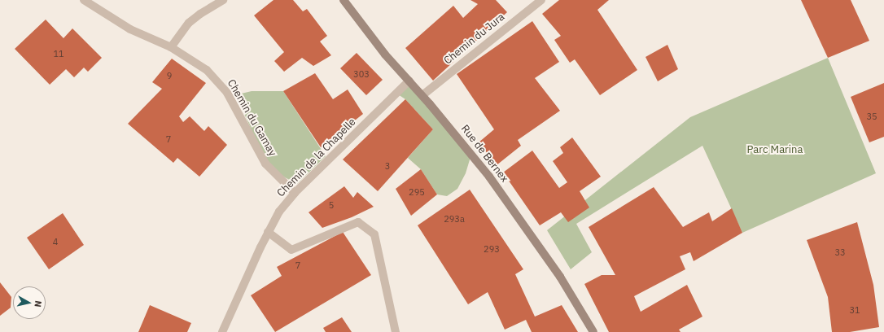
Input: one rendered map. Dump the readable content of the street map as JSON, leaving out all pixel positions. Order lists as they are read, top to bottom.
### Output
{
  "streets": {
    "street": [
      "Chemin du Jura",
      "Chemin du Gamay",
      "Rue de Bernex",
      "Chemin de la Chapelle"
    ]
  },
  "crossings": [
    ["Chemin du Jura", "Rue de Bernex"],
    ["Chemin du Gamay", "Chemin de la Chapelle"],
    ["Rue de Bernex", "Chemin de la Chapelle"]
  ],
  "parks": ["Parc Marina"],
  "house_numbers": [
    "11",
    "303",
    "9",
    "35",
    "7",
    "3",
    "295",
    "5",
    "293a",
    "4",
    "293",
    "33",
    "7",
    "31"
  ],
  "north": "right"
}
